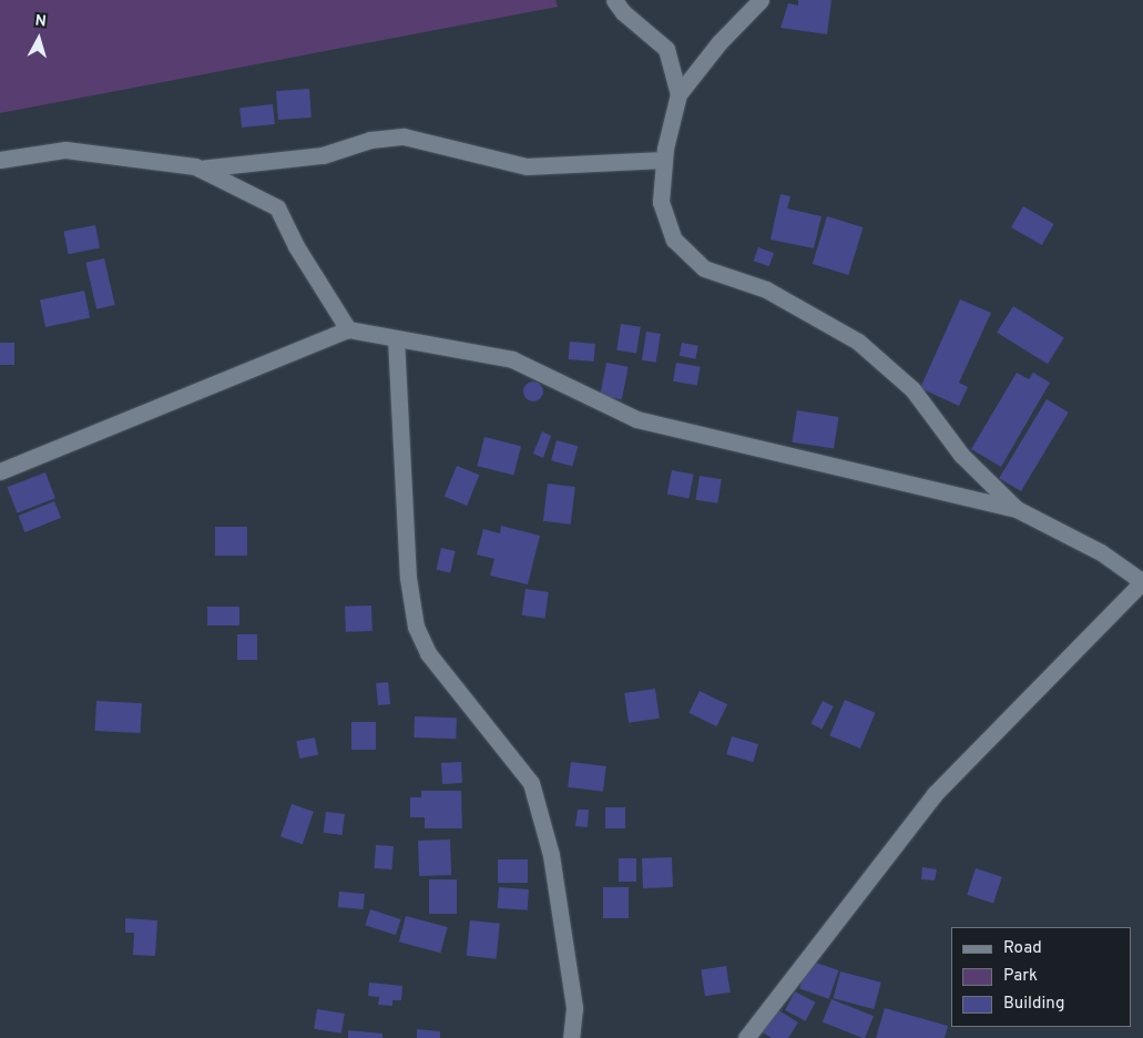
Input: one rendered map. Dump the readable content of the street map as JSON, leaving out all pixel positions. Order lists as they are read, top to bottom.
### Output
{
  "legend": ["Road", "Park", "Building"],
  "north": "top"
}
